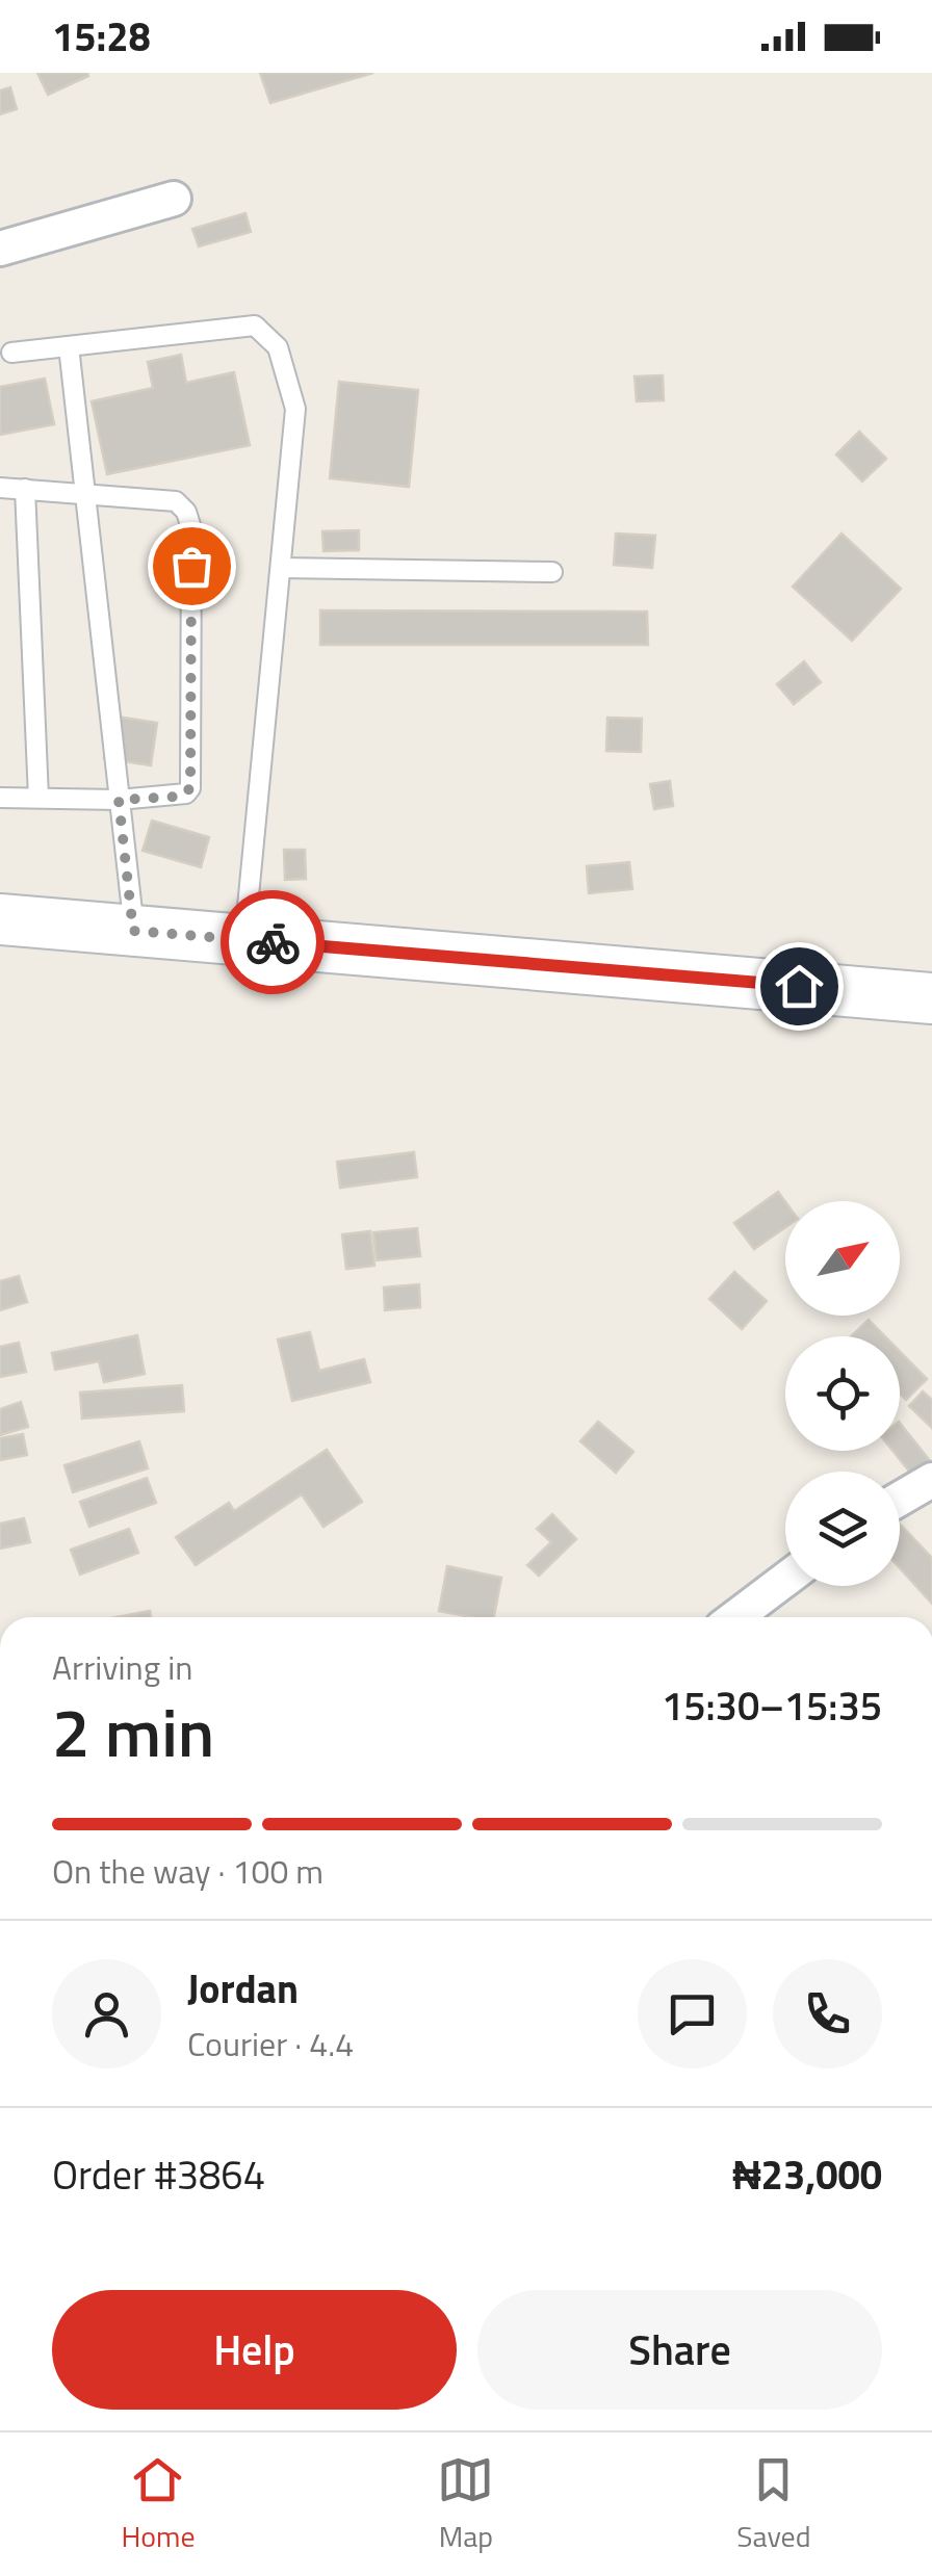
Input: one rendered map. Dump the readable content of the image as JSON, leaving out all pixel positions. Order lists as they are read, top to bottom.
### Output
{
  "north": "top right",
  "page": {
    "status": "15:28",
    "heading": ["2 min", "Arriving in", "15:30–15:35"],
    "panel": [
      "Jordan",
      "Courier · 4.4",
      "Order #3864",
      "₦23,000"
    ],
    "bar": "On the way · 100 m",
    "buttons": ["Help", "Share"],
    "tabs": ["Home", "Map", "Saved"]
  }
}
